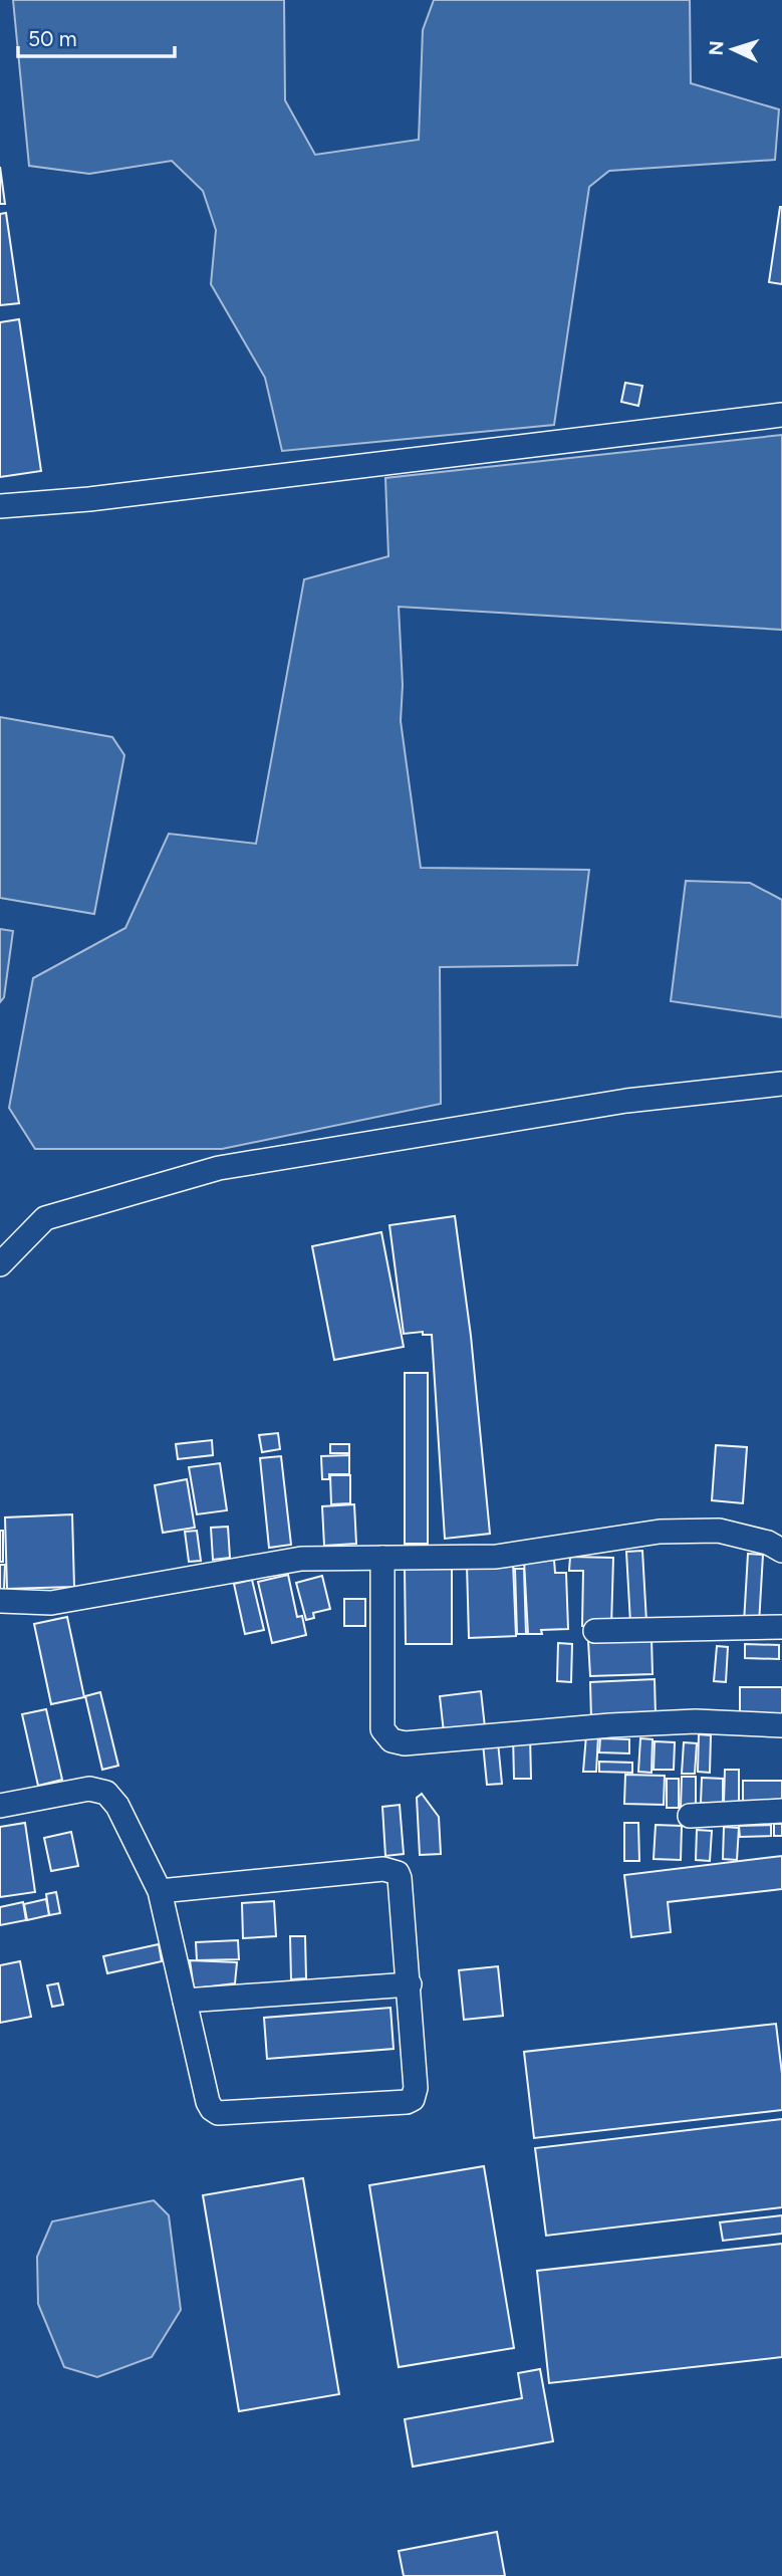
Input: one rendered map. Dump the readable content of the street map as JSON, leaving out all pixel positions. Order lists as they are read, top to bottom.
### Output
{
  "scale_bar": "50 m",
  "north": "left"
}
